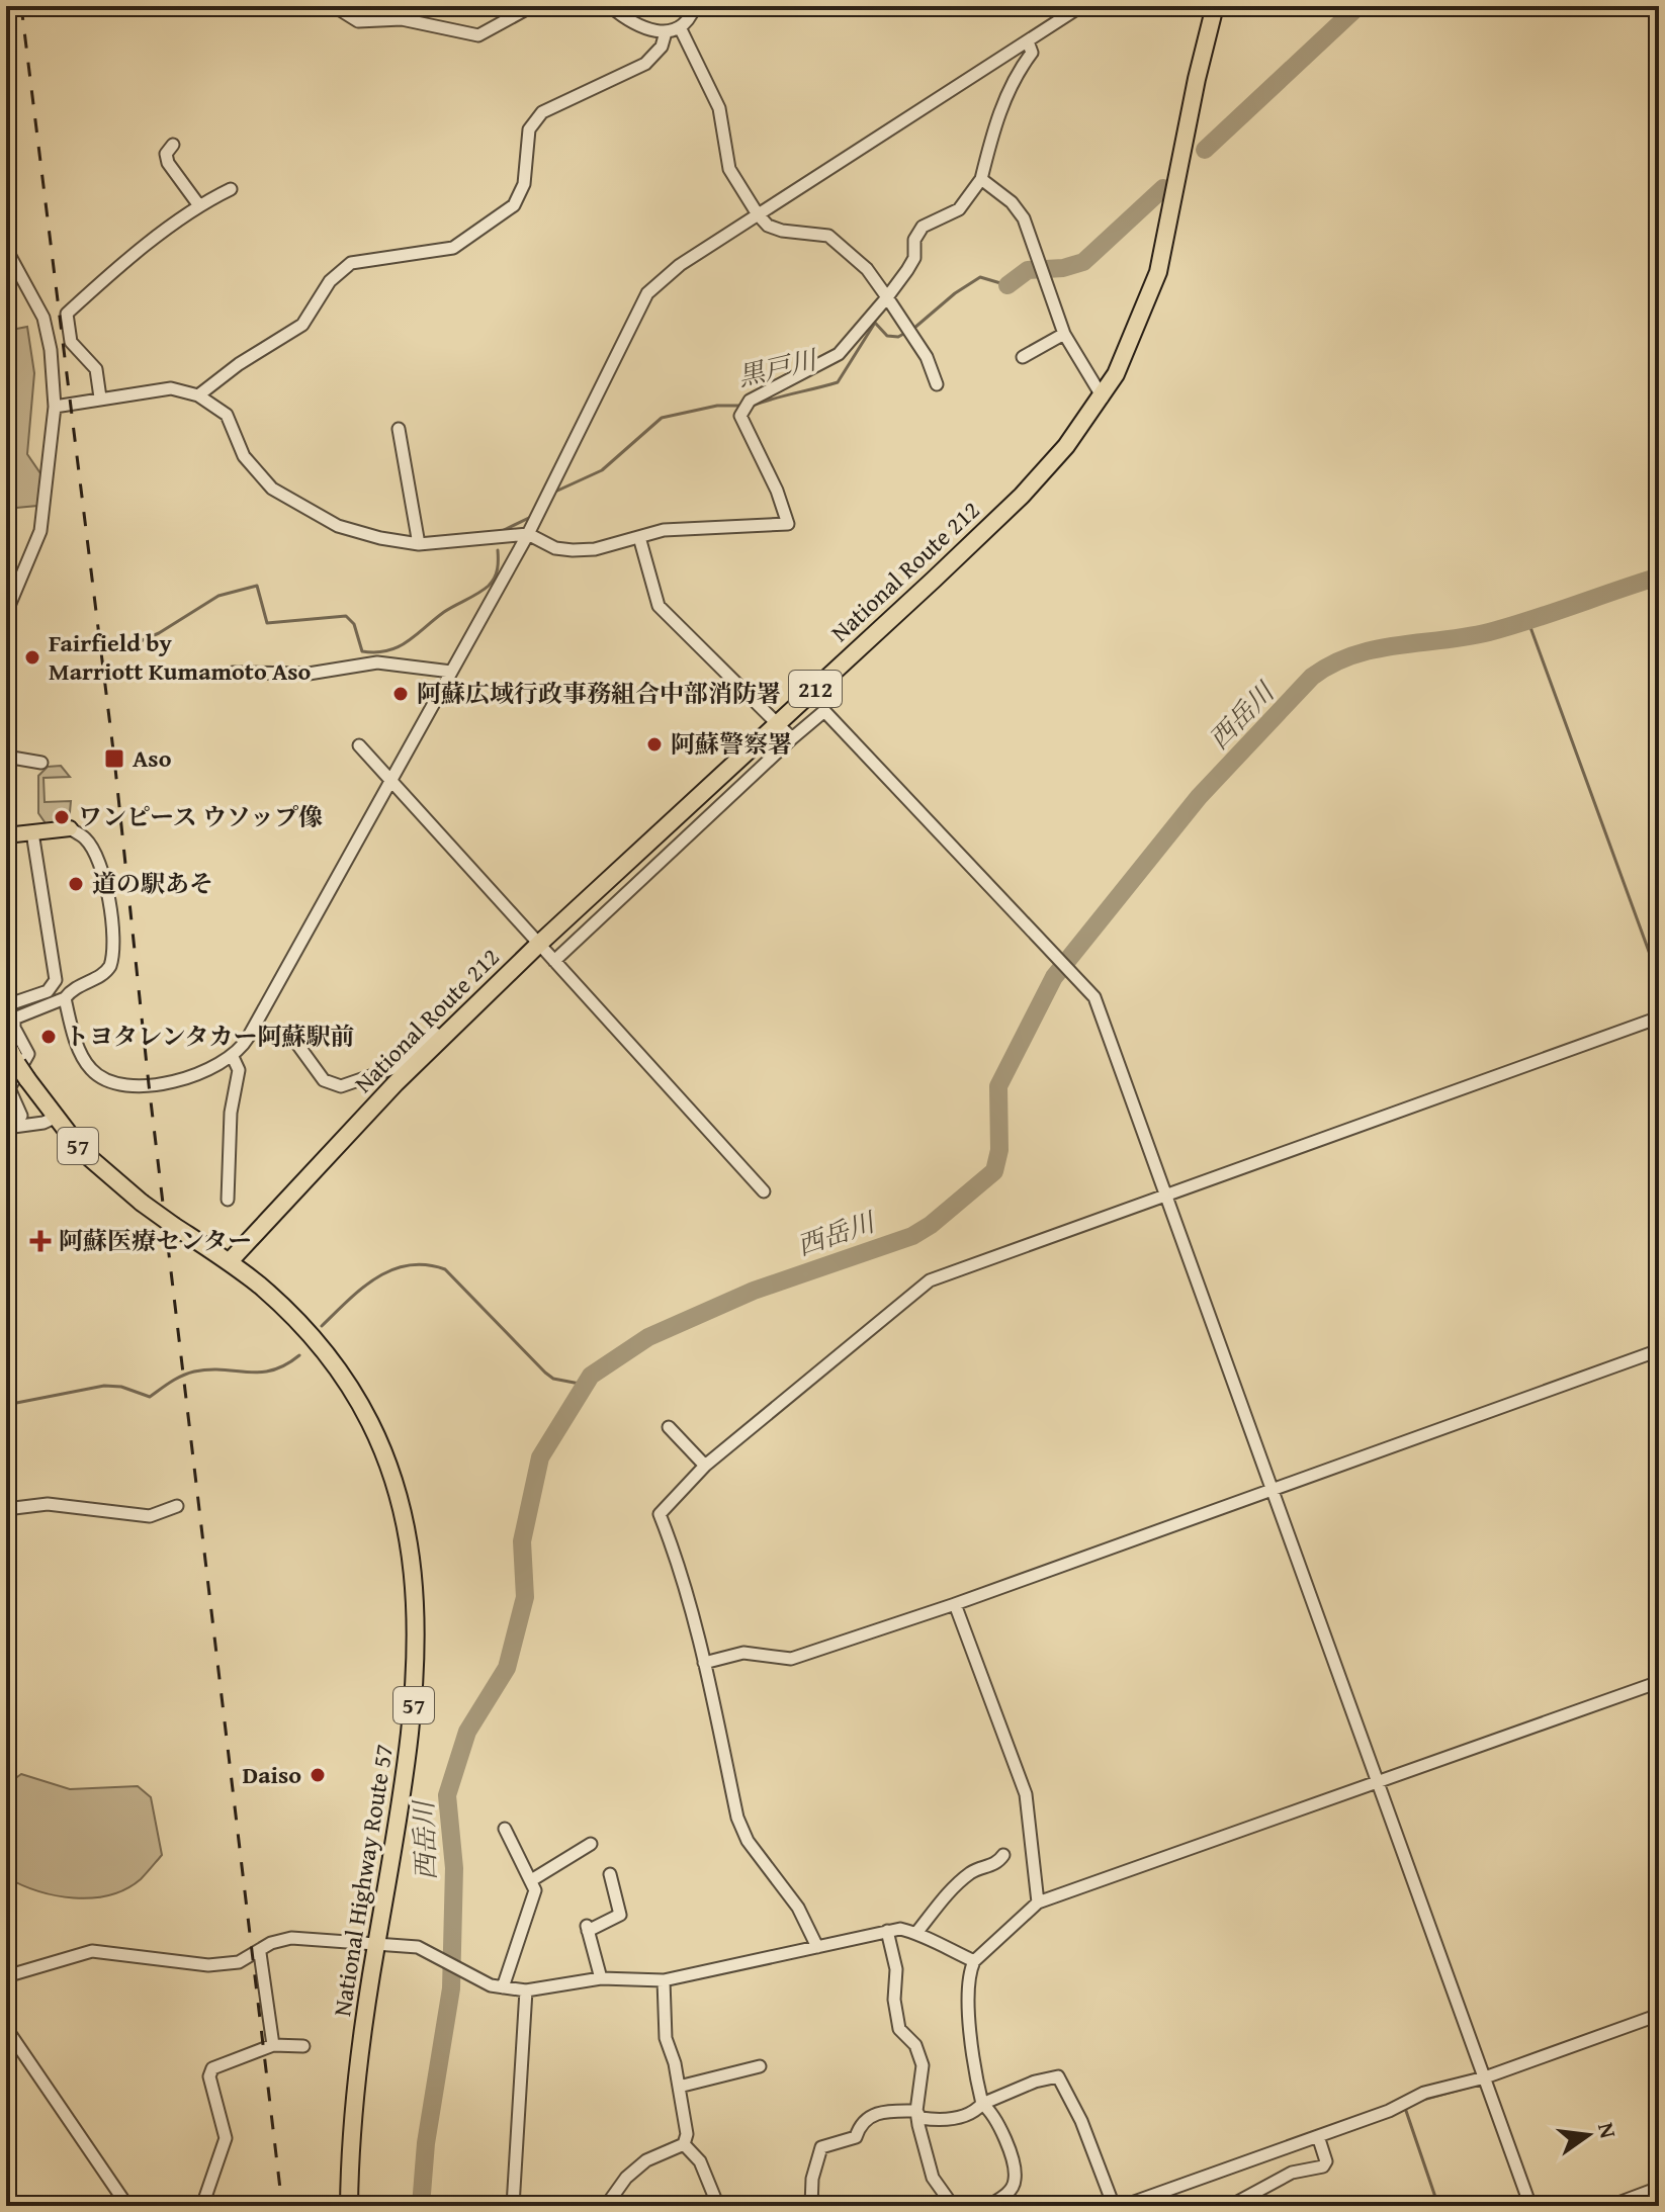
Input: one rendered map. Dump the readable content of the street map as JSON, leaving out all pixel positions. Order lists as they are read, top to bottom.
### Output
{
  "streets": {
    "highway": [
      "National Route 212",
      "212",
      "57",
      "National Highway Route 57"
    ]
  },
  "crossings": [
    ["National Route 212", "National Highway Route 57"]
  ],
  "water": ["黒戸川", "西岳川"],
  "places": {
    "other": [
      "Fairfield by Marriott Kumamoto Aso",
      "阿蘇広域行政事務組合中部消防署",
      "阿蘇警察署",
      "ワンピース ウソップ像",
      "道の駅あそ",
      "トヨタレンタカー阿蘇駅前",
      "Daiso"
    ],
    "transit": ["Aso"],
    "health": ["阿蘇医療センター"]
  },
  "north": "right"
}
